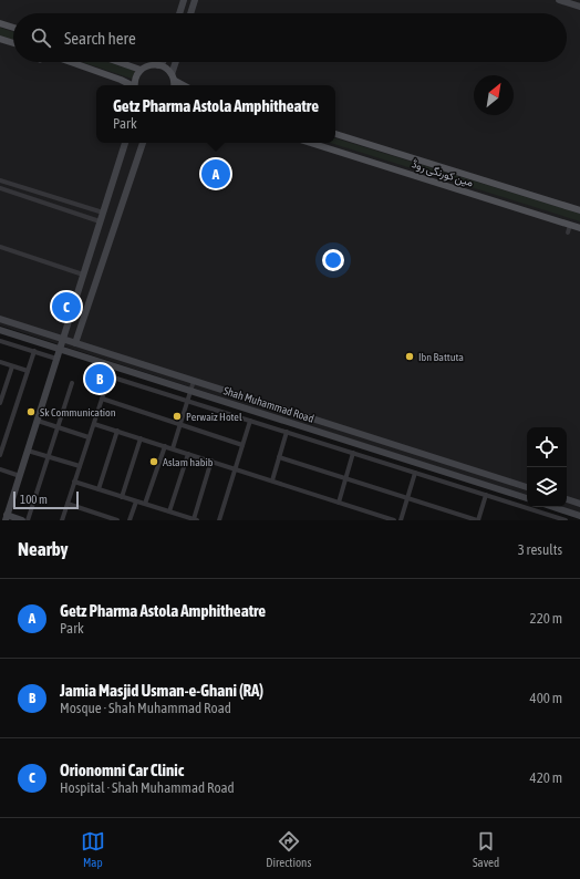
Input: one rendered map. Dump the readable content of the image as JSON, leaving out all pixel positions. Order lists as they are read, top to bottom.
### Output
{
  "streets": {
    "main road": ["مین کورنگی روڈ"],
    "street": ["Shah Muhammad Road"]
  },
  "places": [
    "Ibn Battuta",
    "Sk Communication",
    "Perwaiz Hotel",
    "Aslam habib"
  ],
  "scale_bar": "100 m",
  "north": "top right",
  "page": {
    "search": "Search here",
    "popup": ["Getz Pharma Astola Amphitheatre", "Park"],
    "pins": ["A", "C", "B"],
    "scale": "100 m",
    "heading": ["Nearby", "3 results"],
    "list": [
      {
        "mark": "A",
        "name": "Getz Pharma Astola Amphitheatre",
        "note": "Park",
        "value": "220 m"
      },
      {
        "mark": "B",
        "name": "Jamia Masjid Usman-e-Ghani (RA)",
        "note": "Mosque · Shah Muhammad Road",
        "value": "400 m"
      },
      {
        "mark": "C",
        "name": "Orionomni Car Clinic",
        "note": "Hospital · Shah Muhammad Road",
        "value": "420 m"
      }
    ],
    "nav": ["Map", "Directions", "Saved"]
  }
}
